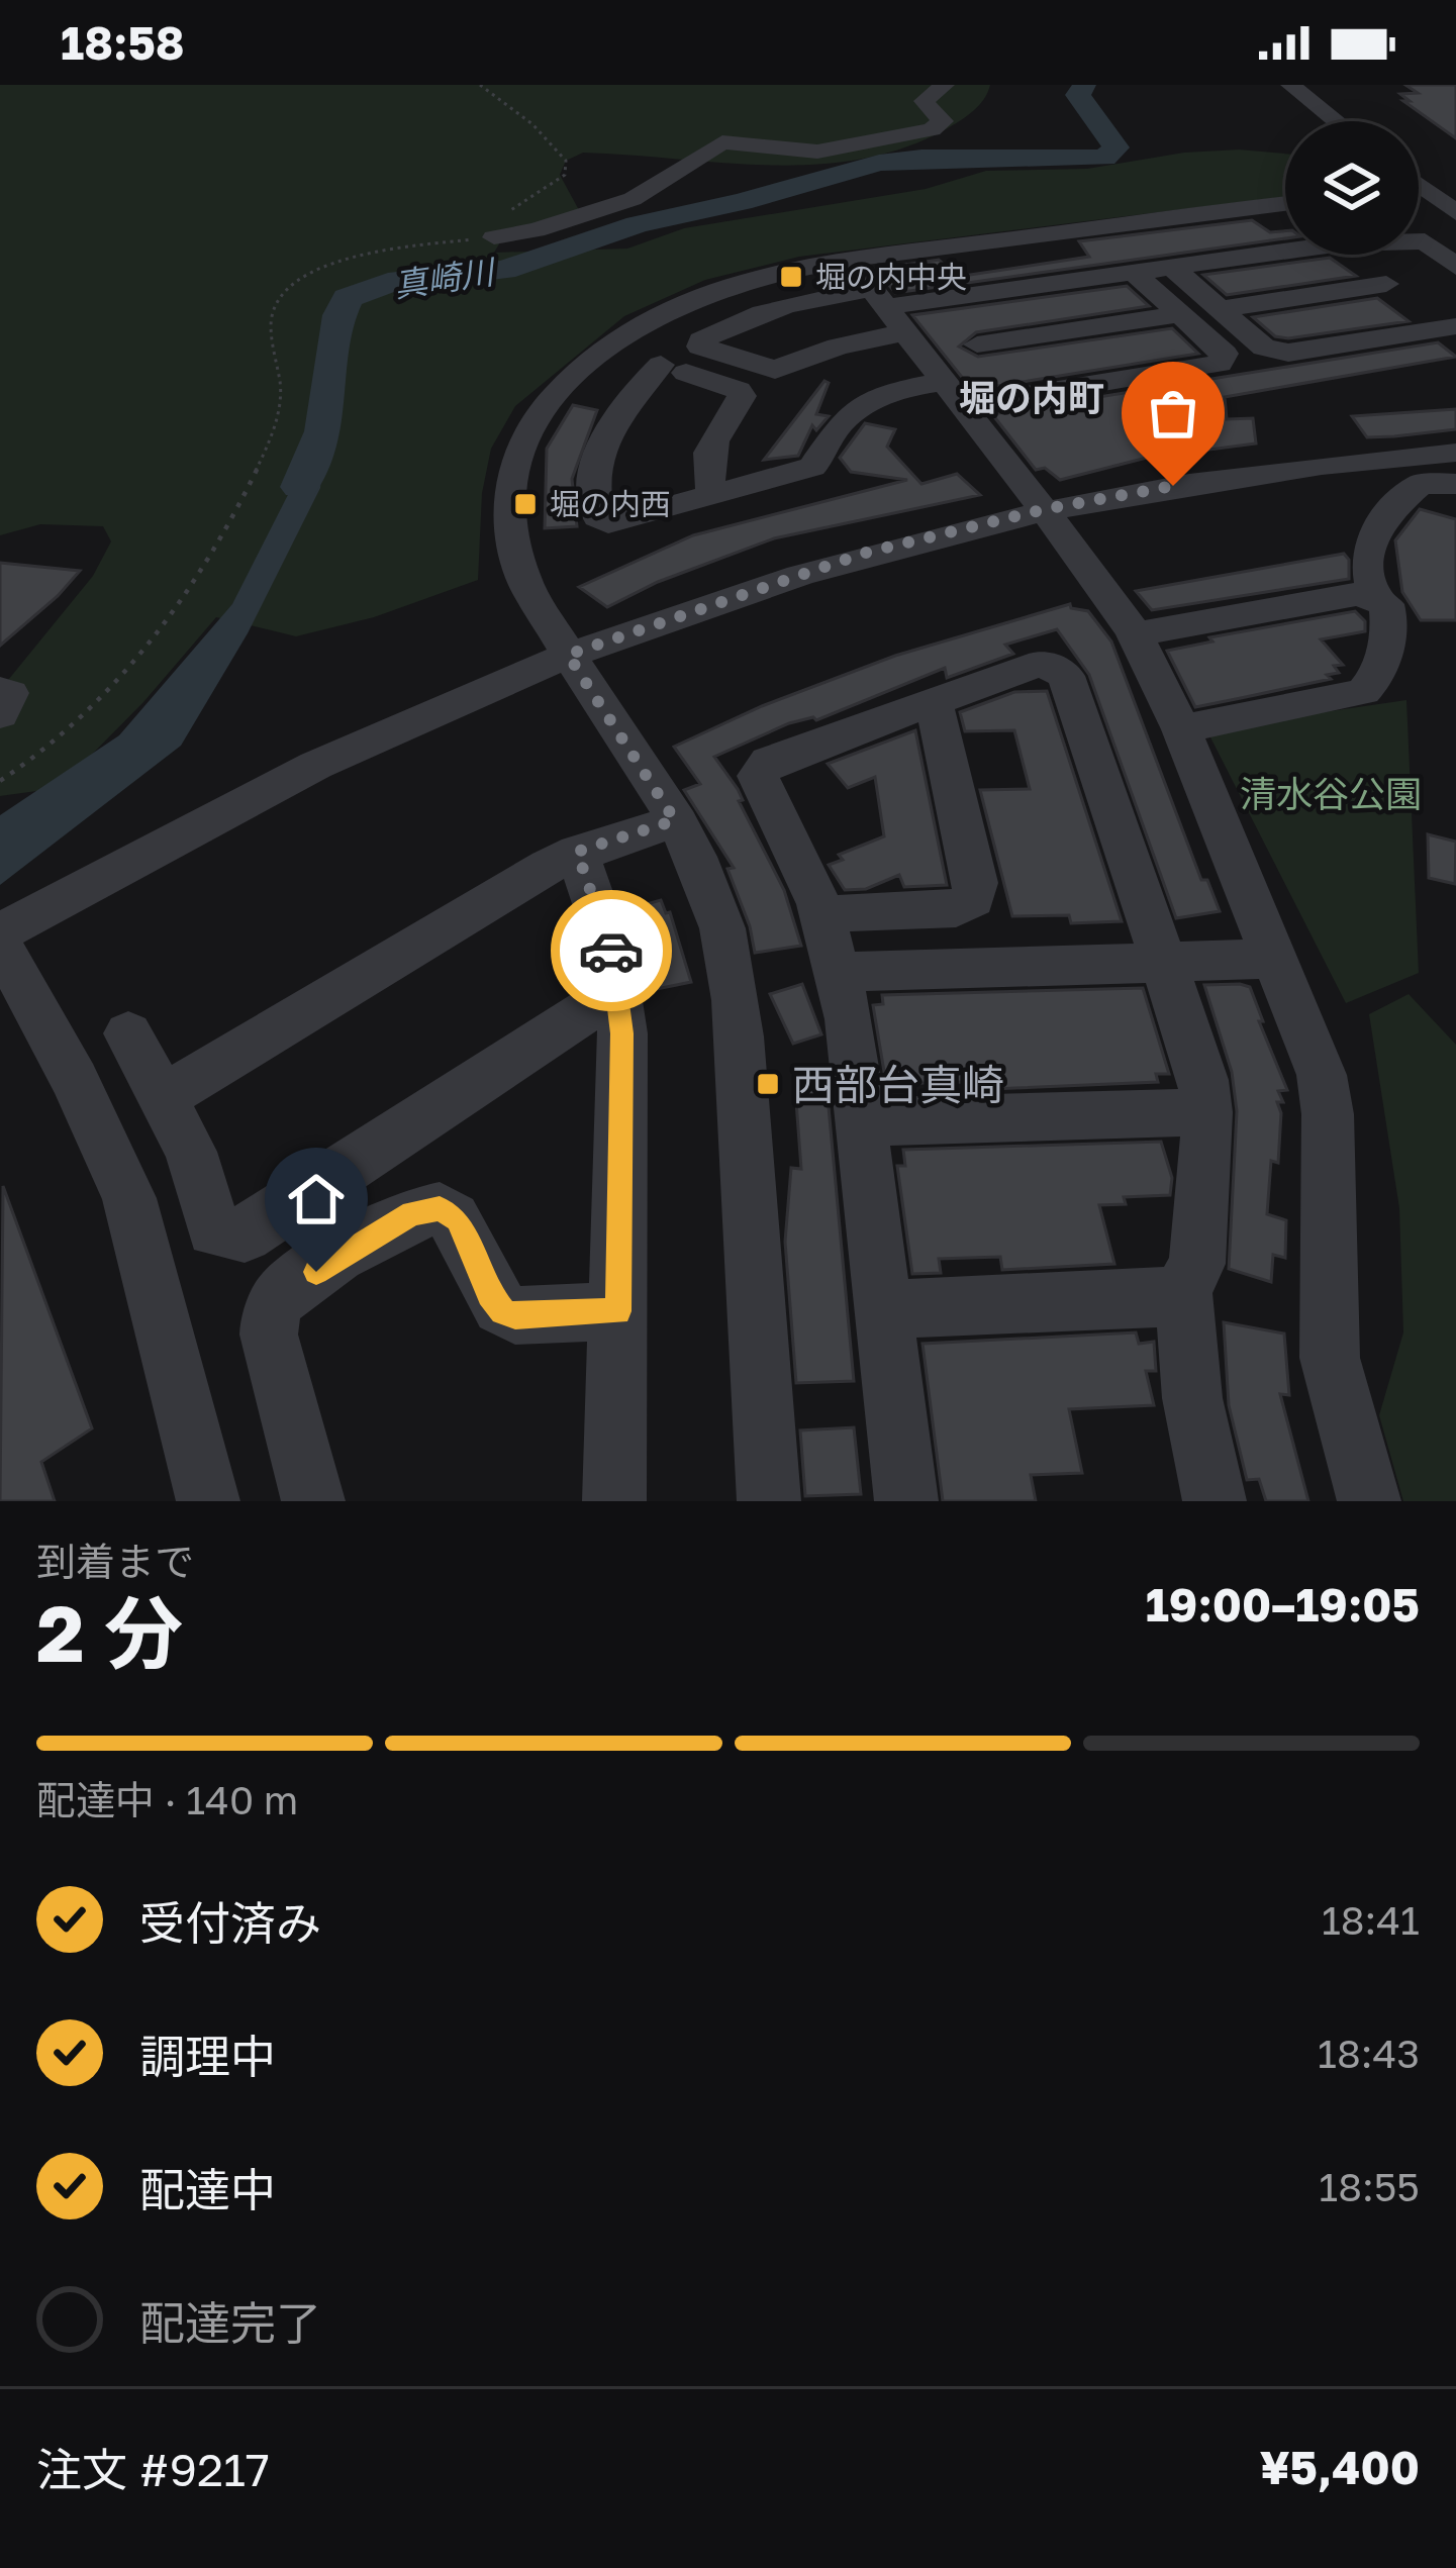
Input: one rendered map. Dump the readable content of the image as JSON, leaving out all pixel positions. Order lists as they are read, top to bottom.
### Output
{
  "districts": ["堀の内町"],
  "water": ["真崎川"],
  "parks": ["清水谷公園"],
  "places": {
    "transit": ["堀の内中央", "堀の内西", "西部台真崎"]
  },
  "page": {
    "status": "18:58",
    "heading": ["2 分", "到着まで", "19:00–19:05"],
    "panel": ["注文 #9217", "¥5,400"],
    "bar": "配達中 · 140 m",
    "list": [
      ["受付済み", "18:41"],
      ["調理中", "18:43"],
      ["配達中", "18:55"],
      "配達完了"
    ]
  }
}
